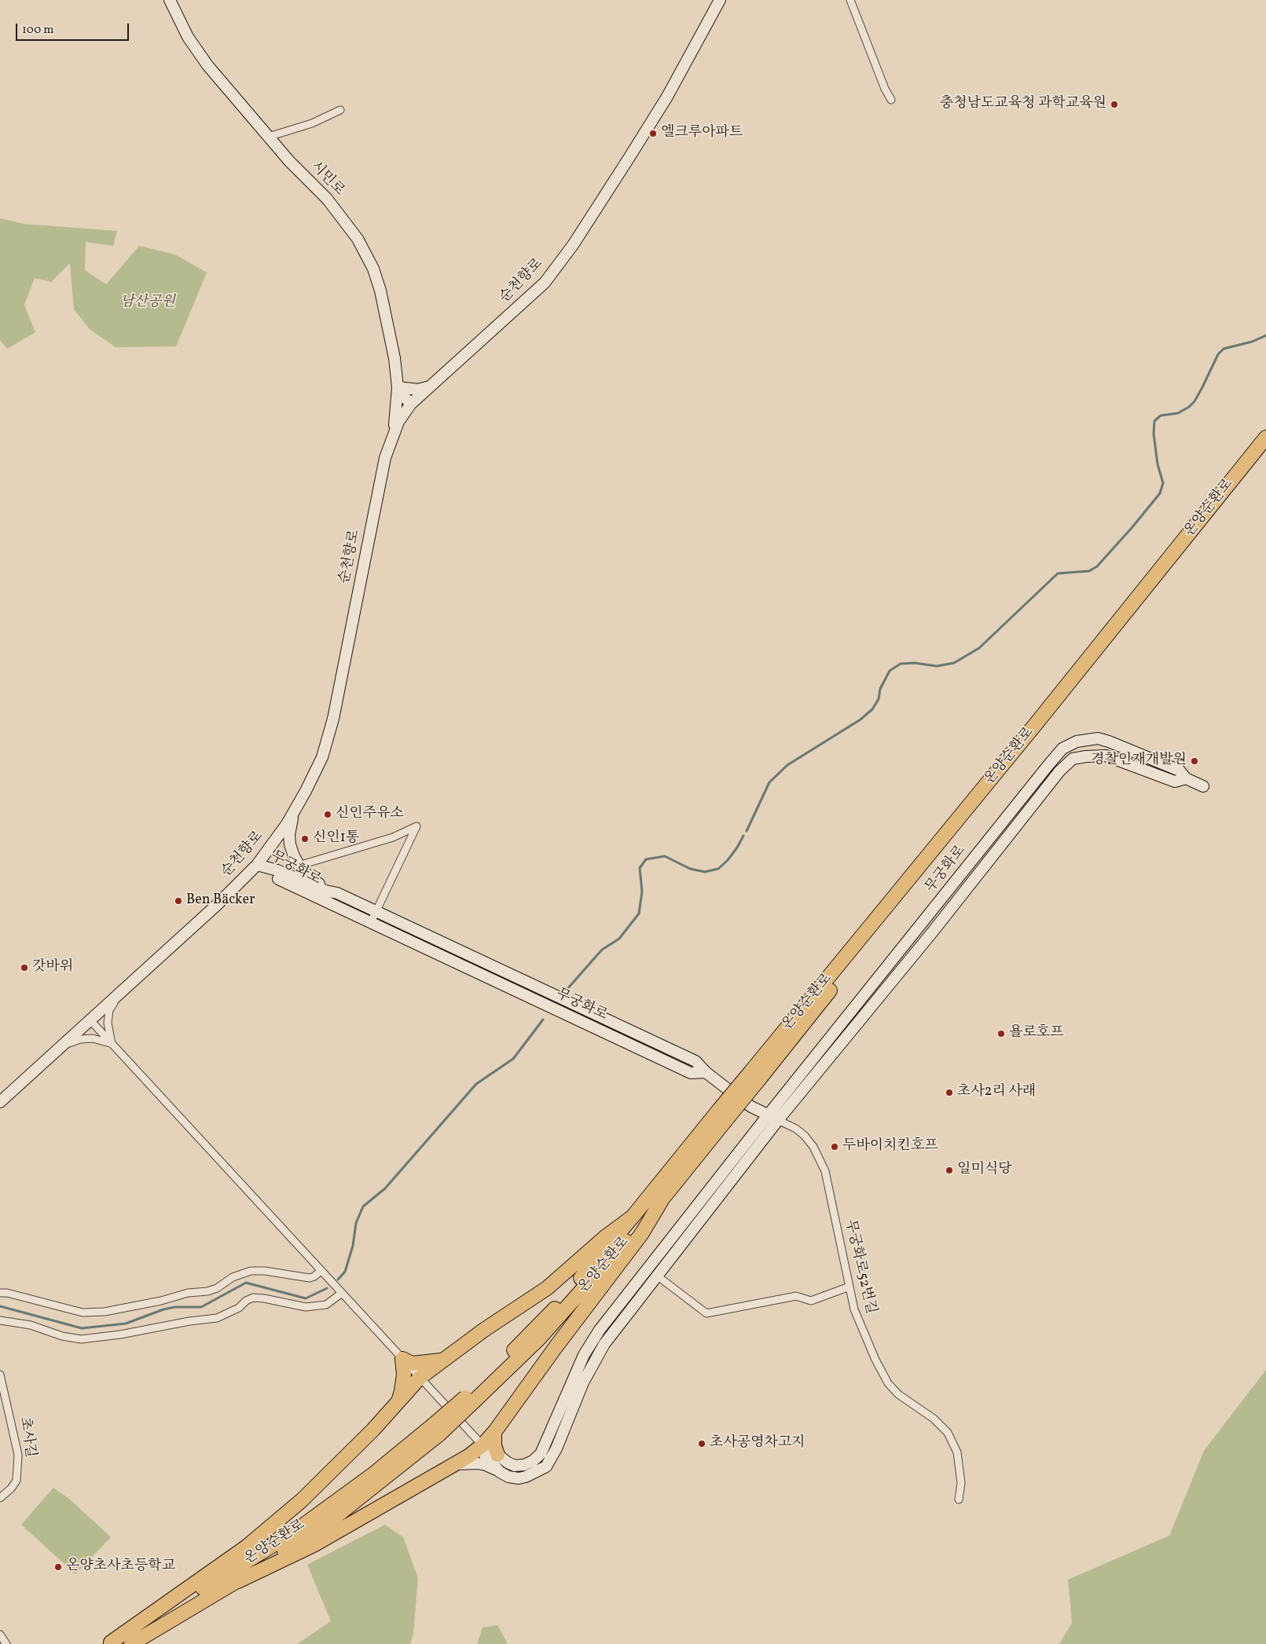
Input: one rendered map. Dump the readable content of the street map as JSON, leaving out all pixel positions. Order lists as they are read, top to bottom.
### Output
{
  "streets": {
    "highway": ["온양순환로"],
    "street": [
      "시민로",
      "순천향로",
      "무궁화로",
      "무궁화로52번길",
      "초사길"
    ]
  },
  "crossings": [
    ["시민로", "순천향로"],
    ["순천향로", "무궁화로"],
    ["무궁화로", "무궁화로52번길"]
  ],
  "parks": ["남산공원"],
  "places": [
    "충청남도교육청 과학교육원",
    "엘크루아파트",
    "경찰인재개발원",
    "신인주유소",
    "신인1통",
    "Ben Bäcker",
    "갓바위",
    "욜로호프",
    "초사2리 사래",
    "두바이치킨호프",
    "일미식당",
    "초사공영차고지",
    "온양초사초등학교"
  ],
  "scale_bar": "100 m"
}
